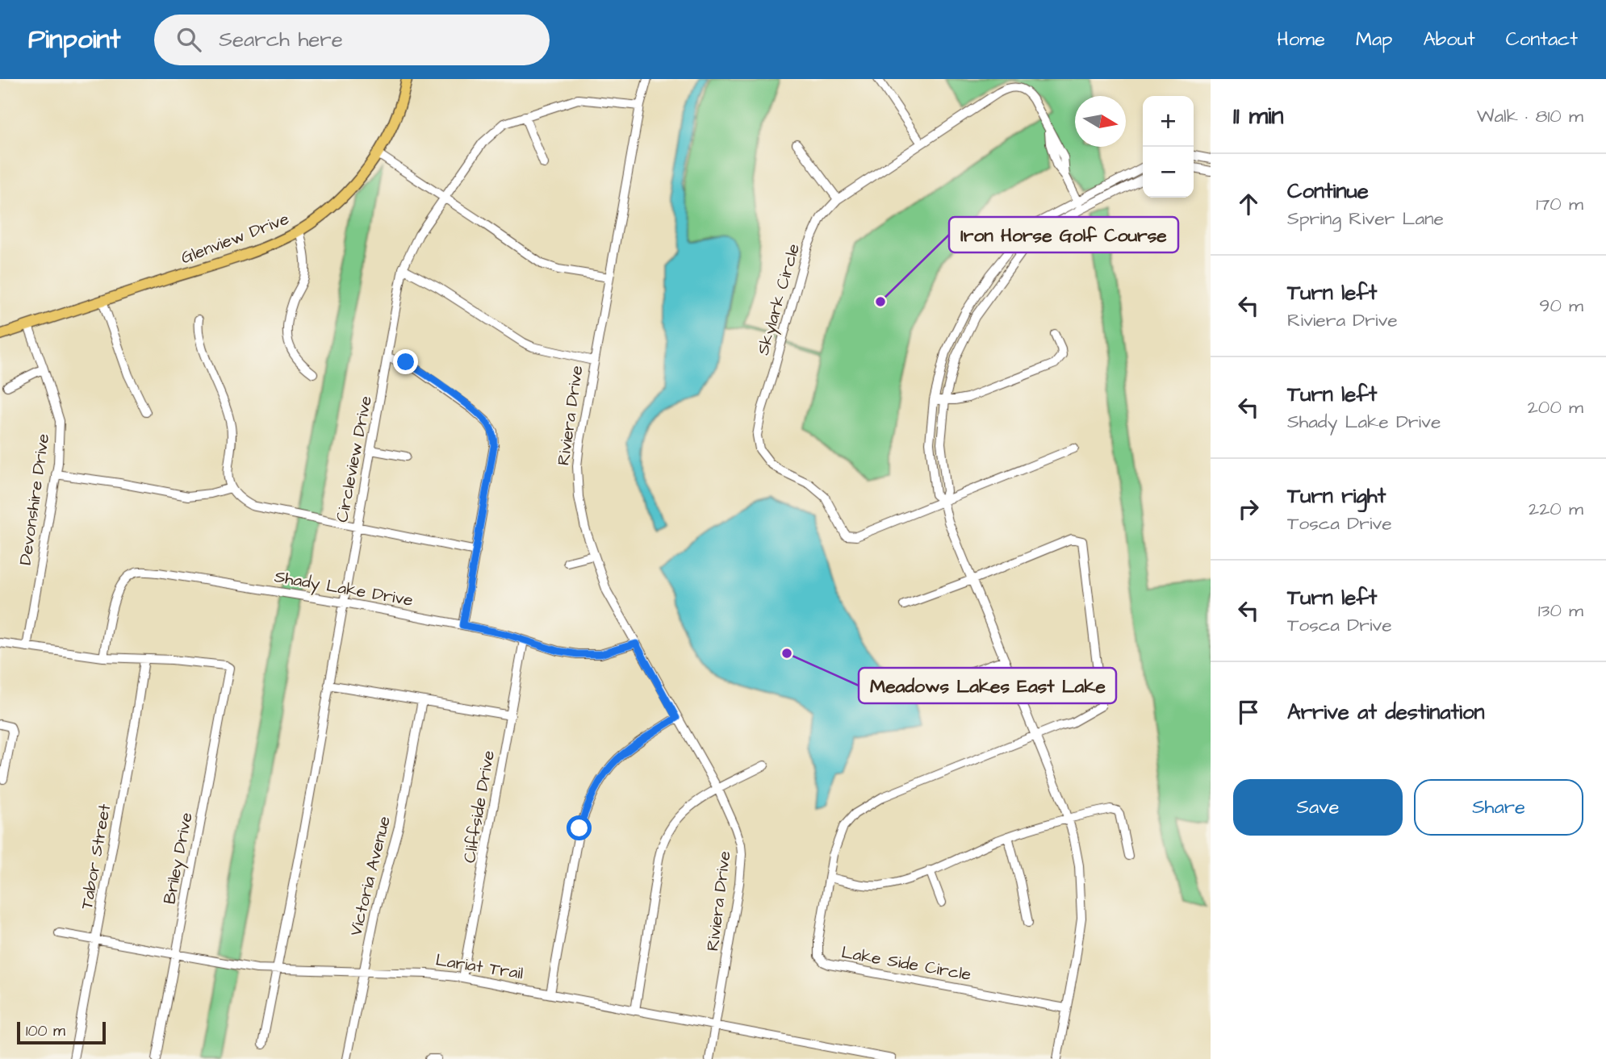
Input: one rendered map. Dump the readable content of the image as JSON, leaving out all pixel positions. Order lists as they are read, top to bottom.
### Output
{
  "streets": {
    "main road": ["Glenview Drive"],
    "street": [
      "Skylark Circle",
      "Riviera Drive",
      "Circleview Drive",
      "Devonshire Drive",
      "Shady Lake Drive",
      "Cliffside Drive",
      "Tabor Street",
      "Briley Drive",
      "Victoria Avenue",
      "Lake Side Circle",
      "Lariat Trail"
    ]
  },
  "crossings": [
    ["Glenview Drive", "Devonshire Drive"],
    ["Riviera Drive", "Circleview Drive"],
    ["Riviera Drive", "Shady Lake Drive"],
    ["Riviera Drive", "Lariat Trail"],
    ["Circleview Drive", "Shady Lake Drive"],
    ["Circleview Drive", "Lariat Trail"],
    ["Shady Lake Drive", "Cliffside Drive"],
    ["Cliffside Drive", "Lariat Trail"],
    ["Tabor Street", "Briley Drive"],
    ["Tabor Street", "Lariat Trail"],
    ["Briley Drive", "Lariat Trail"],
    ["Victoria Avenue", "Lariat Trail"]
  ],
  "places": ["Iron Horse Golf Course", "Meadows Lakes East Lake"],
  "scale_bar": "100 m",
  "north": "right",
  "page": {
    "header": "Pinpoint",
    "search": "Search here",
    "nav": [
      "Home",
      "Map",
      "About",
      "Contact"
    ],
    "heading": ["11 min", "Walk · 810 m"],
    "map_buttons": ["+", "−"],
    "list": [
      ["Continue", "Spring River Lane", "170 m"],
      ["Turn left", "Riviera Drive", "90 m"],
      ["Turn left", "Shady Lake Drive", "200 m"],
      ["Turn right", "Tosca Drive", "220 m"],
      ["Turn left", "Tosca Drive", "130 m"],
      "Arrive at destination"
    ],
    "buttons": ["Save", "Share"],
    "scale": "100 m"
  }
}
